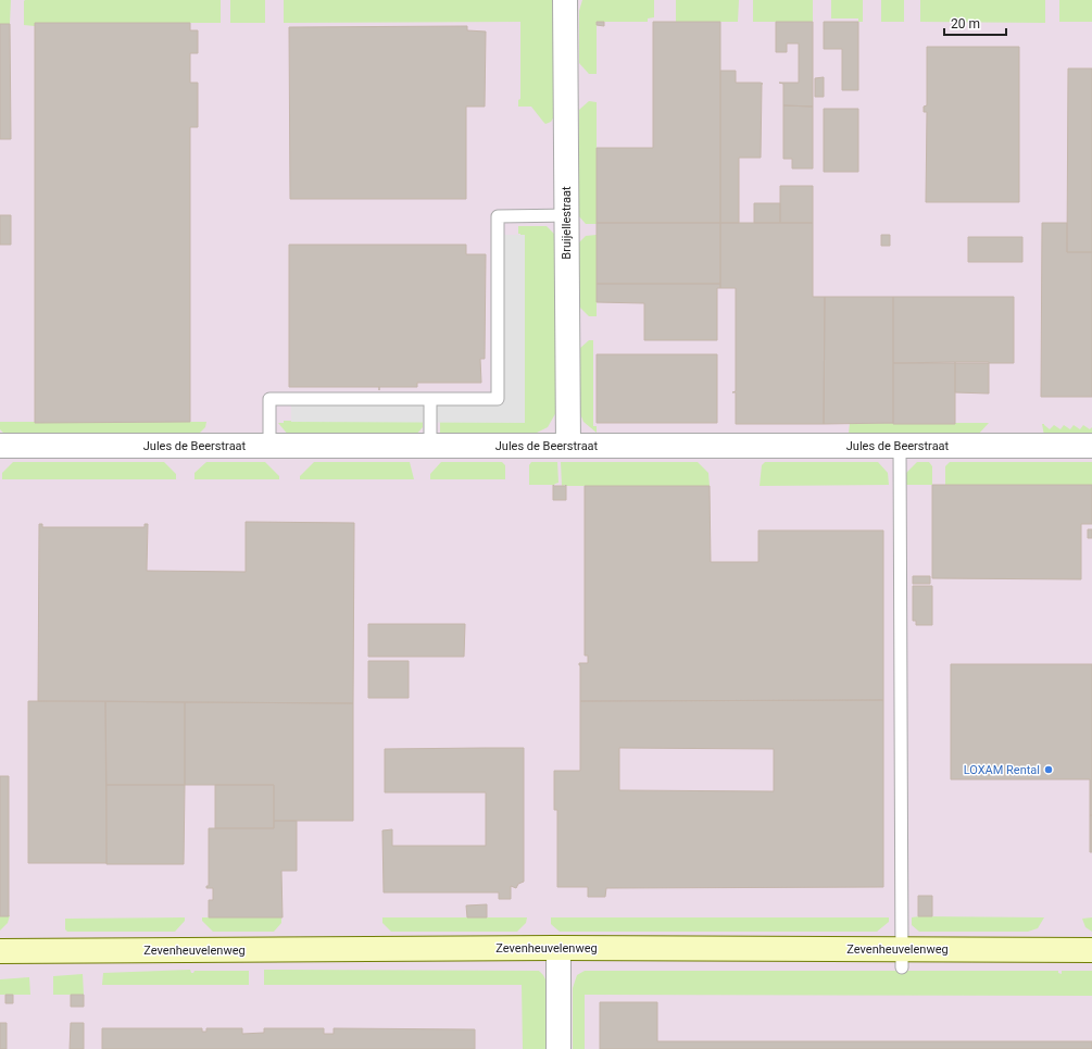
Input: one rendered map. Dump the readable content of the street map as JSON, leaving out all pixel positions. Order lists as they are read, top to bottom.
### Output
{
  "streets": {
    "street": ["Bruijellestraat", "Jules de Beerstraat", "Zevenheuvelenweg"]
  },
  "crossings": [
    ["Bruijellestraat", "Jules de Beerstraat"]
  ],
  "places": ["LOXAM Rental"],
  "scale_bar": "20 m"
}
